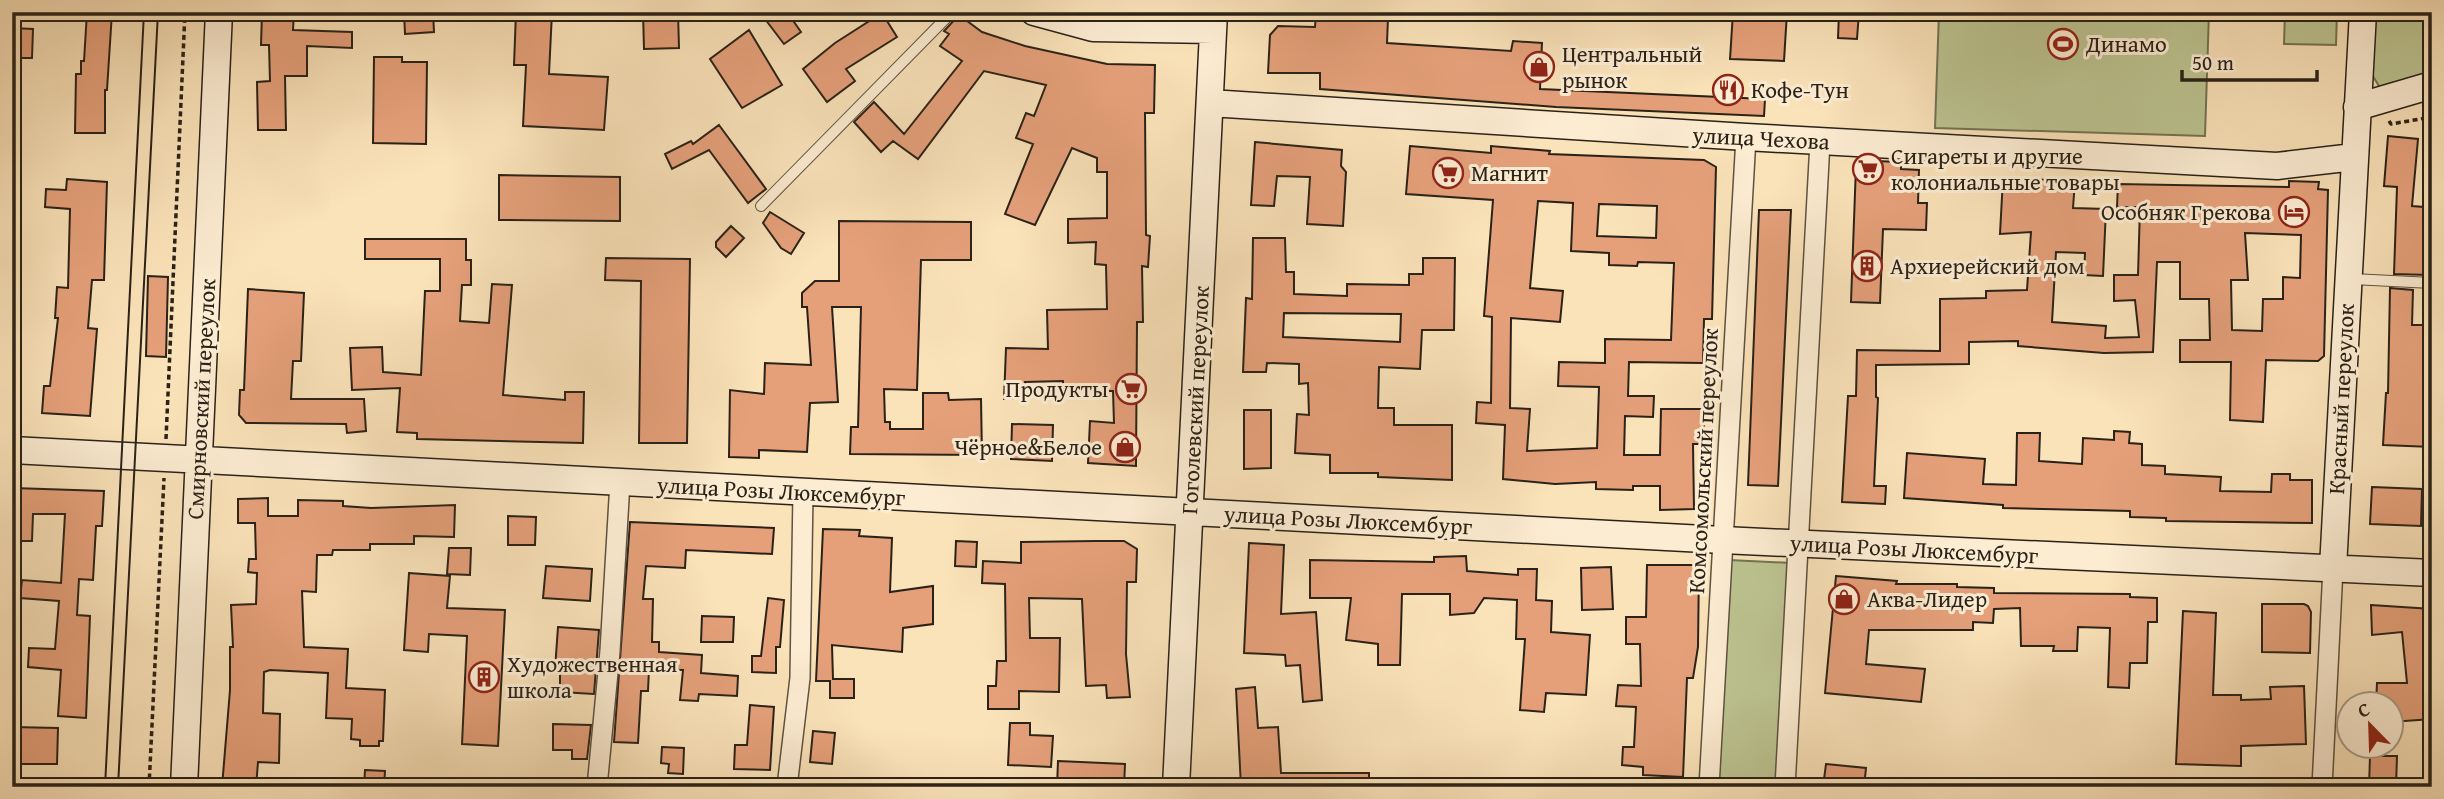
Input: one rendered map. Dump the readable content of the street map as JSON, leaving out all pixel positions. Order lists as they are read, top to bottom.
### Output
{
  "streets": {
    "main road": [
      "улица Чехова",
      "Смирновский переулок",
      "Красный переулок",
      "Гоголевский переулок",
      "улица Розы Люксембург"
    ],
    "street": ["Комсомольский переулок"]
  },
  "crossings": [
    ["улица Чехова", "Красный переулок"],
    ["улица Чехова", "Гоголевский переулок"],
    ["улица Чехова", "Комсомольский переулок"],
    ["Смирновский переулок", "улица Розы Люксембург"],
    ["Красный переулок", "улица Розы Люксембург"],
    ["Гоголевский переулок", "улица Розы Люксембург"],
    ["Комсомольский переулок", "улица Розы Люксембург"]
  ],
  "places": {
    "sports": ["Динамо"],
    "shop": ["Центральный рынок", "Чёрное&Белое", "Аква-Лидер"],
    "restaurant": ["Кофе-Тун"],
    "supermarket": ["Сигареты и другие колониальные товары", "Магнит", "Продукты"],
    "hotel": ["Особняк Грекова"],
    "building": ["Архиерейский дом", "Художественная школа"]
  },
  "scale_bar": "50 m",
  "north": "top left"
}
